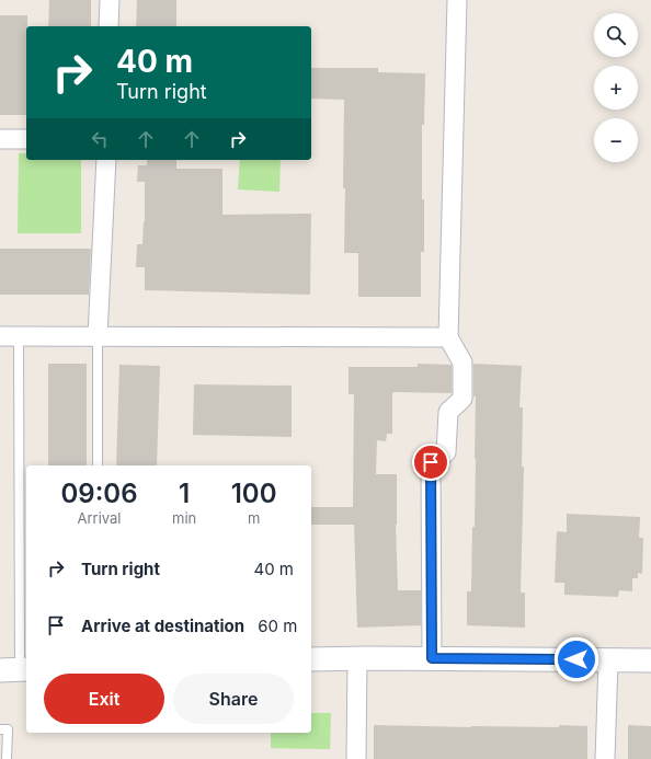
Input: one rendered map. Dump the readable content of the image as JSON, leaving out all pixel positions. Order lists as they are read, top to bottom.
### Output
{
  "page": {
    "map_buttons": ["+", "−"],
    "turn": ["40 m", "Turn right"],
    "eta": [
      "09:06",
      "Arrival",
      "1",
      "min",
      "100",
      "m"
    ],
    "list": [
      {
        "name": "Turn right",
        "value": "40 m"
      },
      {
        "name": "Arrive at destination",
        "value": "60 m"
      }
    ],
    "buttons": ["Exit", "Share"]
  }
}
